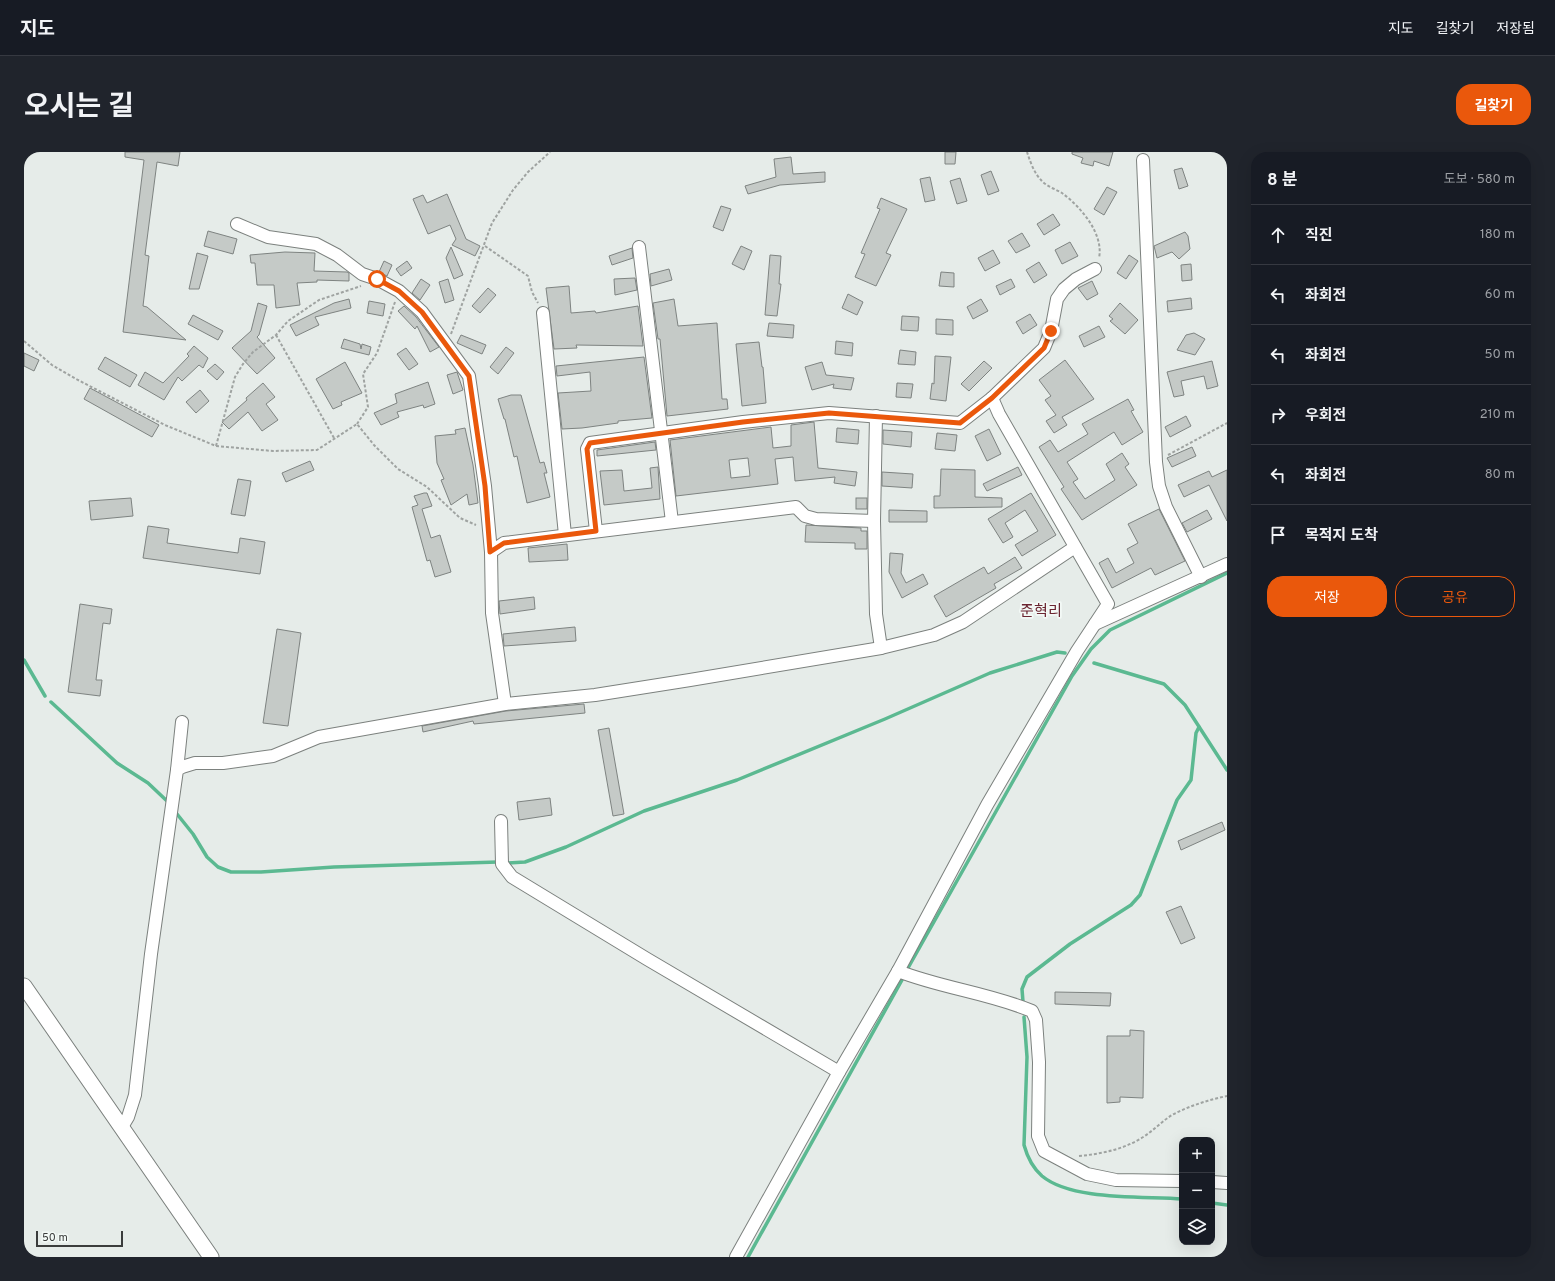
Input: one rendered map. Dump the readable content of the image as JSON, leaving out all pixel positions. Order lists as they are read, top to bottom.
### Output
{
  "districts": ["준혁리"],
  "scale_bar": "50 m",
  "page": {
    "header": "지도",
    "nav": ["지도", "길찾기", "저장됨"],
    "title": "오시는 길",
    "buttons": [
      "길찾기",
      ["저장", "공유"]
    ],
    "heading": ["8 분", "도보 · 580 m"],
    "list": [
      ["직진", "180 m"],
      ["좌회전", "60 m"],
      ["좌회전", "50 m"],
      ["우회전", "210 m"],
      ["좌회전", "80 m"],
      "목적지 도착"
    ],
    "map_buttons": ["+", "−"],
    "scale": "50 m"
  }
}
